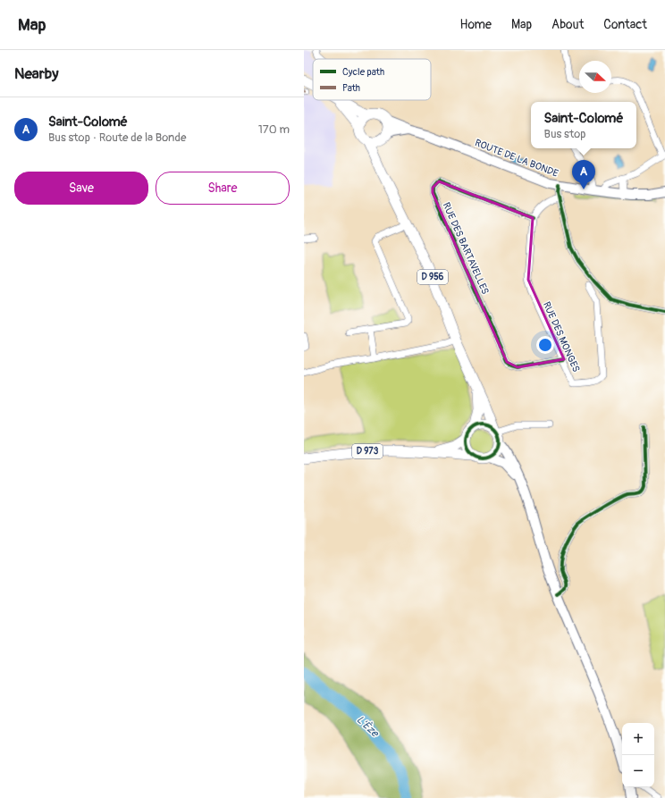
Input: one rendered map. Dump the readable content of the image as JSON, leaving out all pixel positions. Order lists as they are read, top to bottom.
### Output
{
  "streets": {
    "main road": ["ROUTE DE LA BONDE", "D 956", "D 973"],
    "street": ["RUE DES BARTAVELLES", "RUE DES MONGES"]
  },
  "crossings": [
    ["ROUTE DE LA BONDE", "D 956"],
    ["RUE DES BARTAVELLES", "RUE DES MONGES"],
    ["D 956", "D 973"]
  ],
  "water": ["L'Èze"],
  "legend": ["Cycle path", "Path"],
  "north": "right",
  "page": {
    "header": "Map",
    "nav": [
      "Home",
      "Map",
      "About",
      "Contact"
    ],
    "heading": "Nearby",
    "list": [
      {
        "mark": "A",
        "name": "Saint-Colomé",
        "note": "Bus stop · Route de la Bonde",
        "value": "170 m"
      }
    ],
    "popup": ["Saint-Colomé", "Bus stop"],
    "pins": "A",
    "buttons": ["Save", "Share"],
    "map_buttons": ["+", "−"]
  }
}
